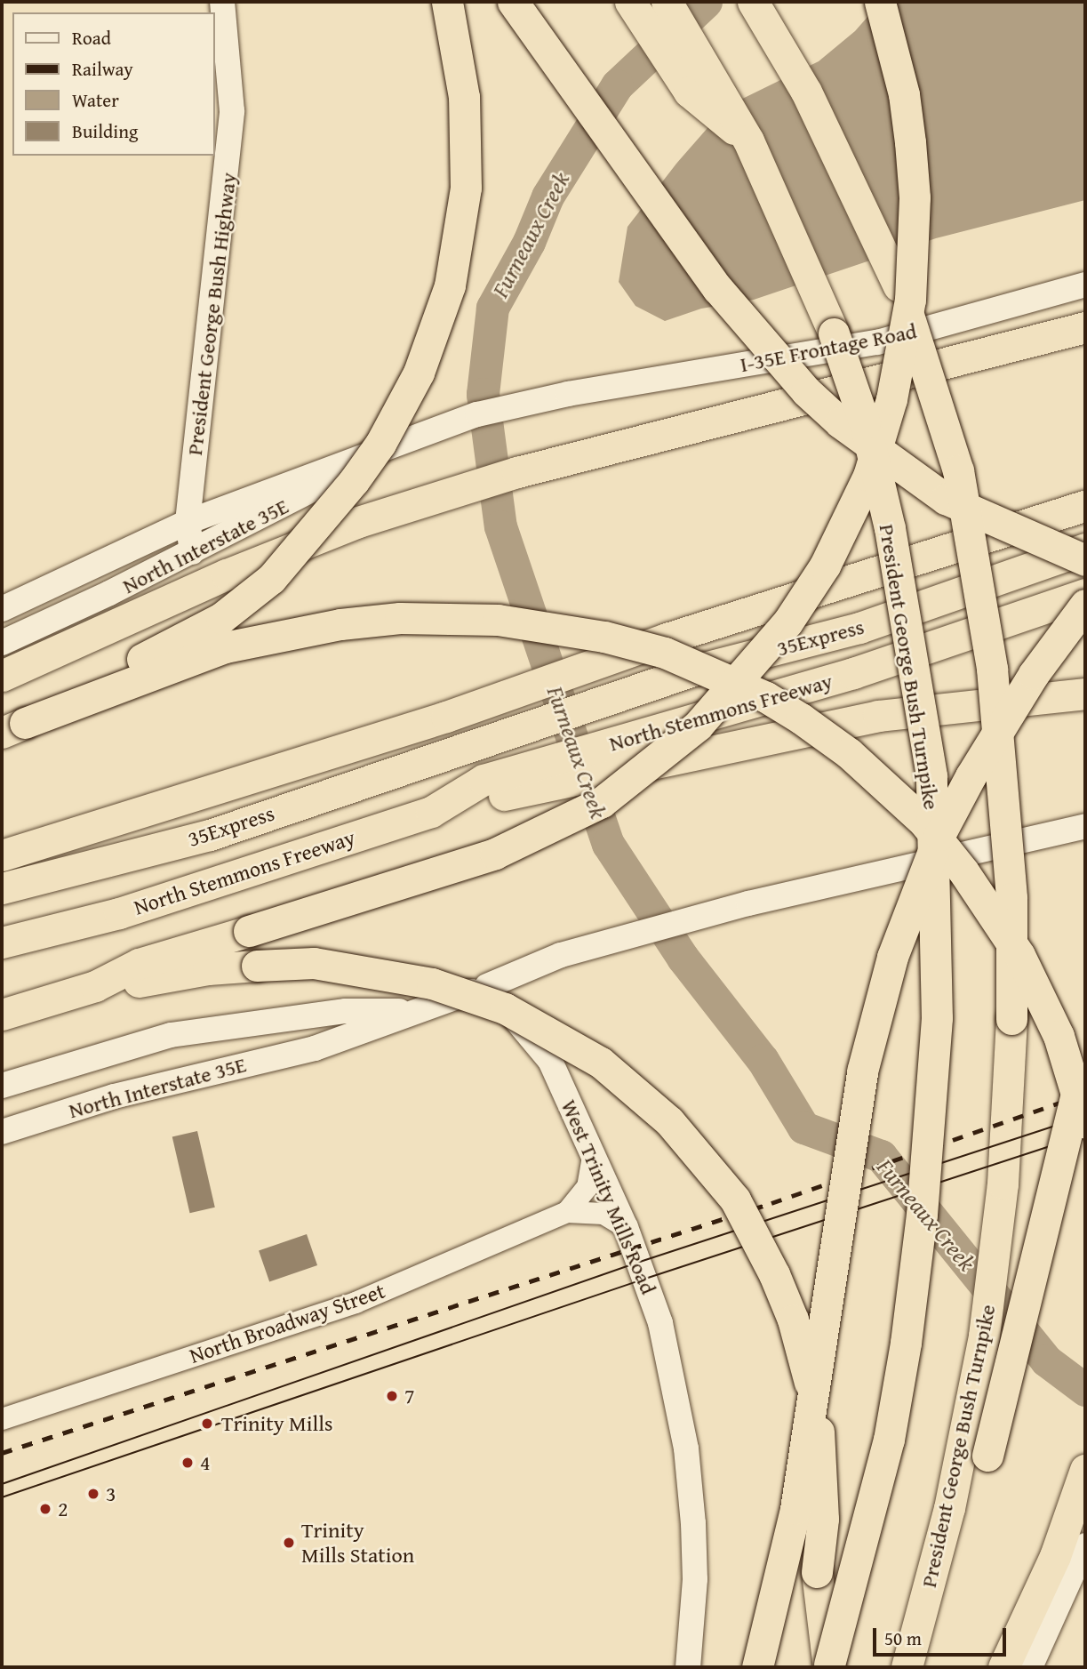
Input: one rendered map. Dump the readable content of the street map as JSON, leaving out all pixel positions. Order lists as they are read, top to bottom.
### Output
{
  "streets": {
    "highway": ["35Express", "President George Bush Turnpike", "North Stemmons Freeway"],
    "main road": [
      "President George Bush Highway",
      "I-35E Frontage Road",
      "North Interstate 35E",
      "West Trinity Mills Road"
    ],
    "street": ["North Broadway Street"]
  },
  "crossings": [
    ["President George Bush Highway", "North Interstate 35E"],
    ["I-35E Frontage Road", "North Interstate 35E"],
    ["North Interstate 35E", "West Trinity Mills Road"],
    ["West Trinity Mills Road", "North Broadway Street"]
  ],
  "water": ["Furneaux Creek"],
  "places": [
    "7",
    "Trinity Mills",
    "4",
    "3",
    "2",
    "Trinity Mills Station"
  ],
  "legend": [
    "Road",
    "Railway",
    "Water",
    "Building"
  ],
  "scale_bar": "50 m"
}
